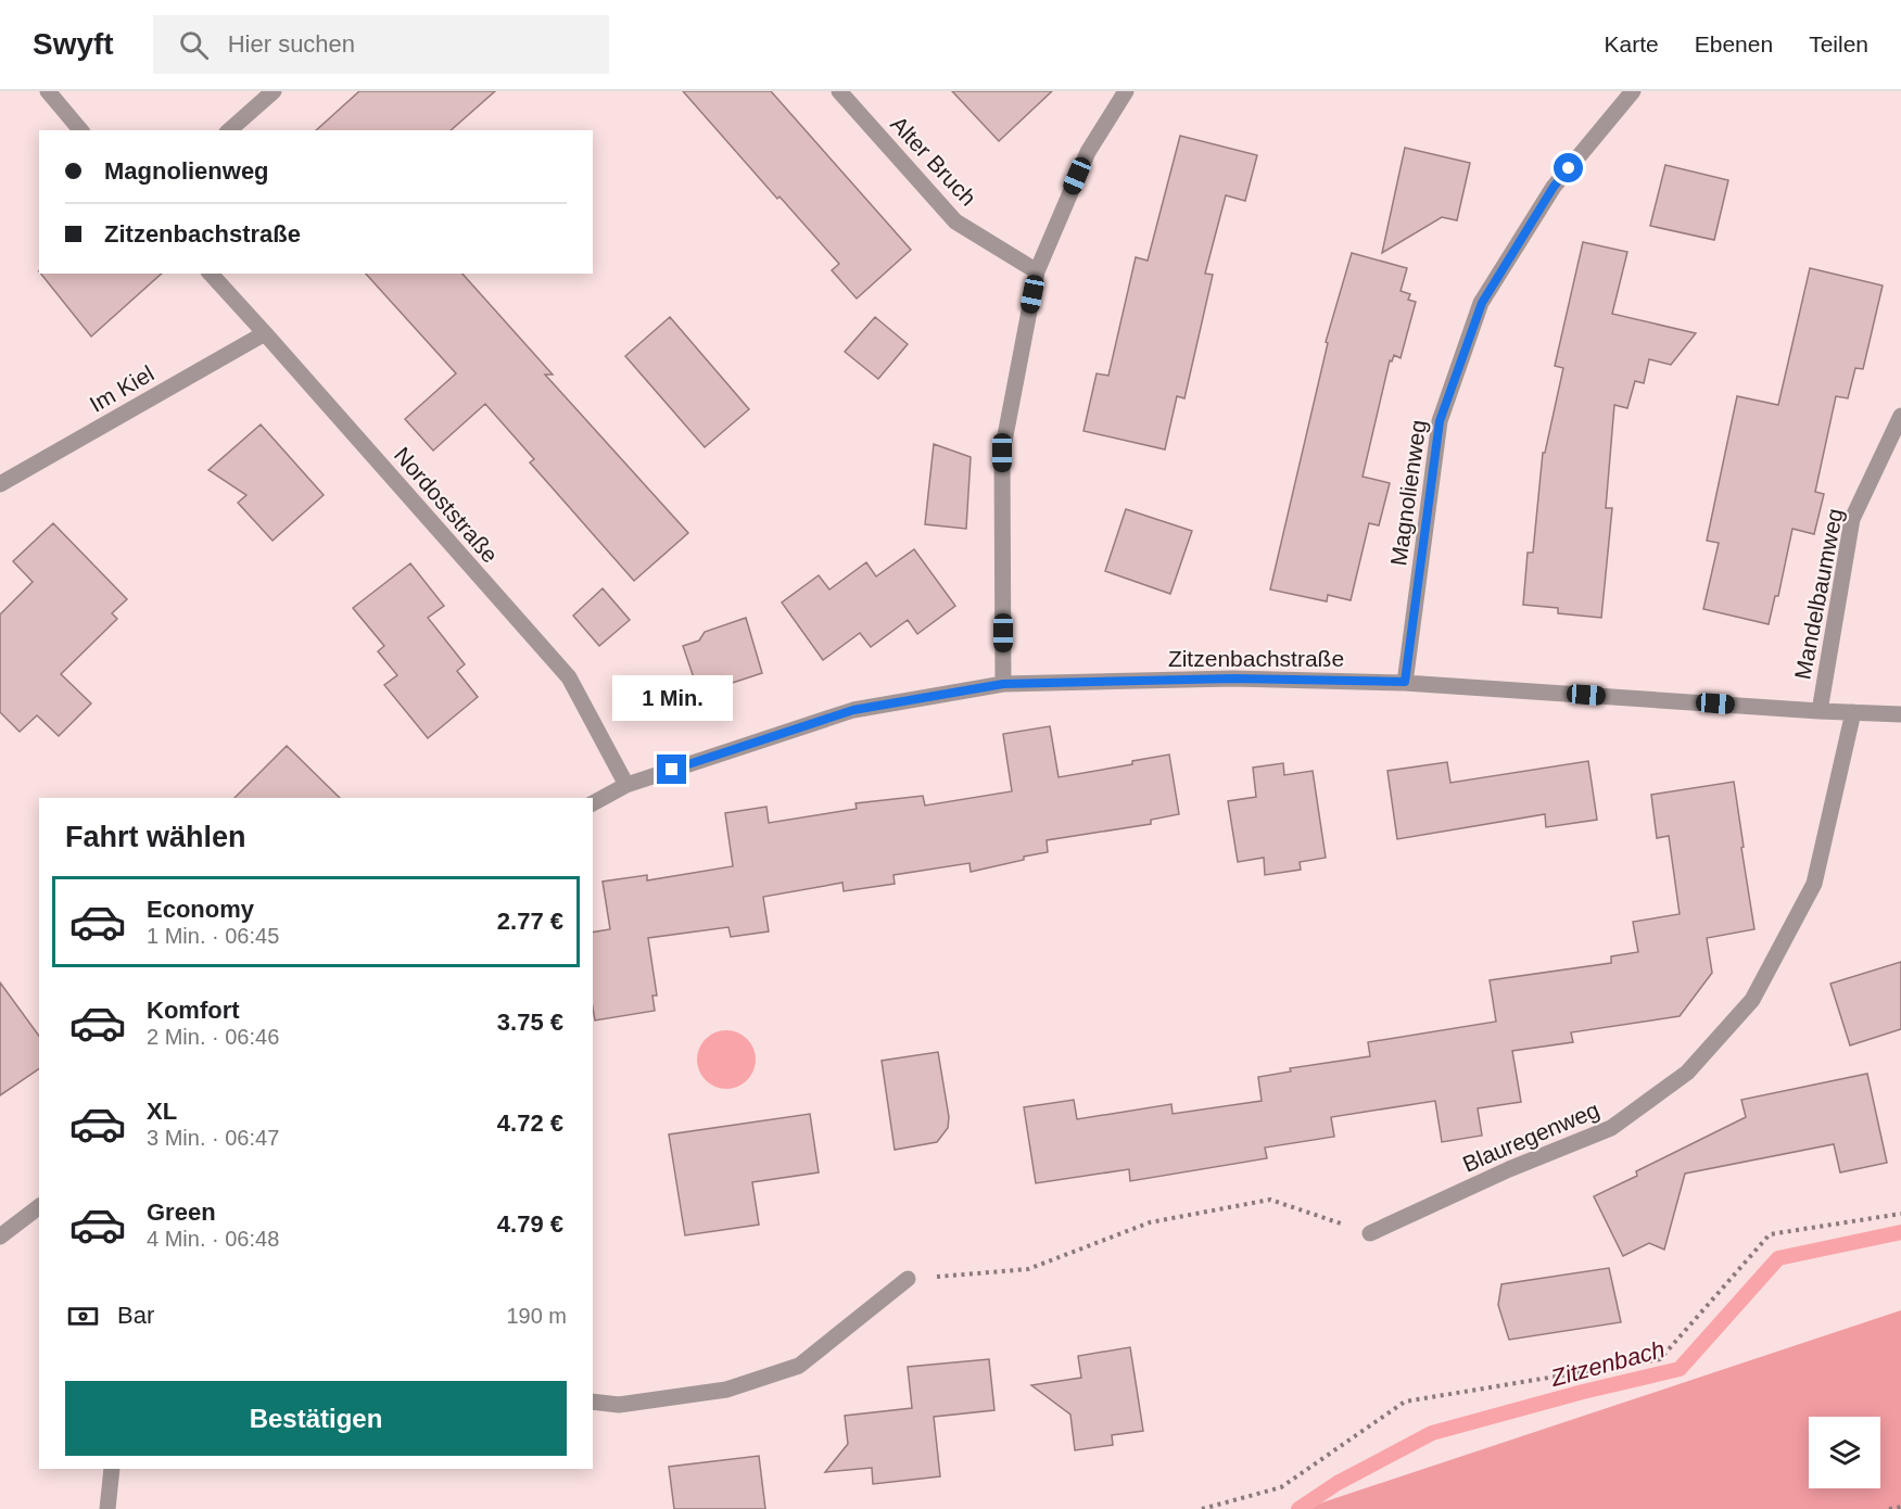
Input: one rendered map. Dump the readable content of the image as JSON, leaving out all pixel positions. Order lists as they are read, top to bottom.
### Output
{
  "streets": {
    "street": [
      "Alter Bruch",
      "Im Kiel",
      "Magnolienweg",
      "Nordoststraße",
      "Mandelbaumweg",
      "Zitzenbachstraße",
      "Blauregenweg"
    ]
  },
  "crossings": [
    ["Im Kiel", "Nordoststraße"],
    ["Magnolienweg", "Zitzenbachstraße"],
    ["Nordoststraße", "Zitzenbachstraße"],
    ["Mandelbaumweg", "Zitzenbachstraße"],
    ["Zitzenbachstraße", "Blauregenweg"]
  ],
  "water": ["Zitzenbach"],
  "page": {
    "header": "Swyft",
    "search": "Hier suchen",
    "nav": ["Karte", "Ebenen", "Teilen"],
    "banner": ["Magnolienweg", "Zitzenbachstraße"],
    "bubble": "1 Min.",
    "heading": "Fahrt wählen",
    "list": [
      {
        "name": "Economy",
        "note": "1 Min. · 06:45",
        "value": "2.77 €"
      },
      {
        "name": "Komfort",
        "note": "2 Min. · 06:46",
        "value": "3.75 €"
      },
      {
        "name": "XL",
        "note": "3 Min. · 06:47",
        "value": "4.72 €"
      },
      {
        "name": "Green",
        "note": "4 Min. · 06:48",
        "value": "4.79 €"
      }
    ],
    "pay": ["Bar", "190 m"],
    "buttons": "Bestätigen"
  }
}
